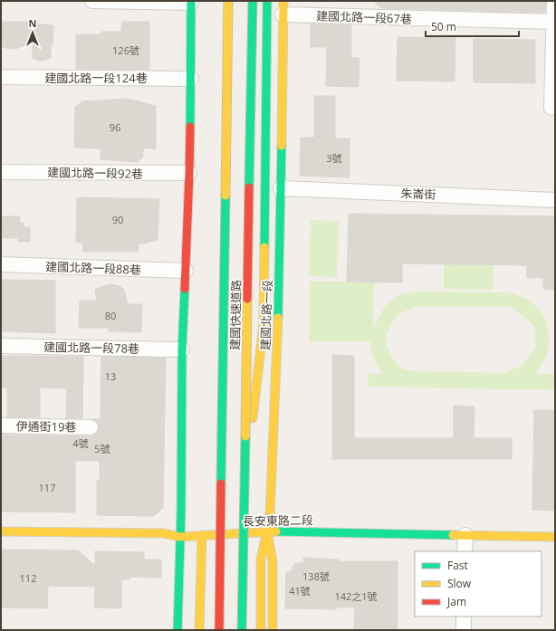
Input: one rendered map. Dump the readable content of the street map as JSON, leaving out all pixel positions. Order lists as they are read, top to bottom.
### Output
{
  "streets": {
    "main road": ["建國快速道路", "建國北路一段", "長安東路二段"],
    "street": [
      "建國北路一段67巷",
      "建國北路一段124巷",
      "建國北路一段92巷",
      "朱崙街",
      "建國北路一段88巷",
      "建國北路一段78巷",
      "伊通街19巷"
    ]
  },
  "crossings": [
    ["建國北路一段67巷", "建國北路一段"],
    ["朱崙街", "建國北路一段"],
    ["建國北路一段", "長安東路二段"]
  ],
  "house_numbers": [
    "126號",
    "96",
    "3號",
    "90",
    "80",
    "13",
    "4號",
    "5號",
    "117",
    "138號",
    "112",
    "41號",
    "142之1號"
  ],
  "legend": ["Fast", "Slow", "Jam"],
  "scale_bar": "50 m",
  "north": "top"
}
